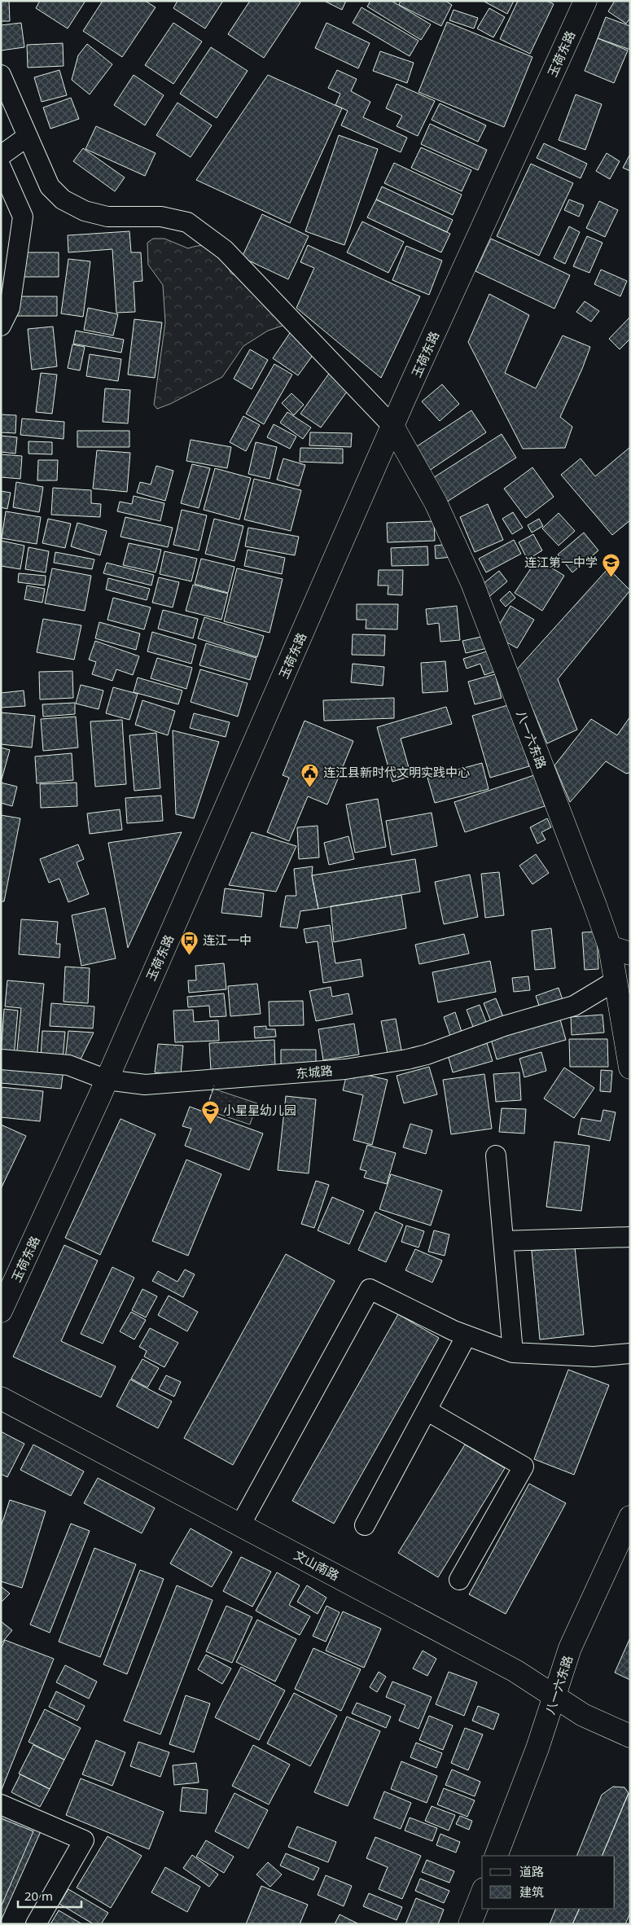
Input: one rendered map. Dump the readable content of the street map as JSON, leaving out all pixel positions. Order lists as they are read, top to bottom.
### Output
{
  "streets": {
    "main road": ["玉荷东路", "八一六东路", "文山南路"],
    "street": ["东城路"]
  },
  "crossings": [
    ["玉荷东路", "八一六东路"],
    ["玉荷东路", "东城路"],
    ["八一六东路", "东城路"],
    ["八一六东路", "文山南路"]
  ],
  "places": {
    "school or university": ["连江第一中学", "小星星幼儿园"],
    "public building": ["连江县新时代文明实践中心"],
    "bus stop": ["连江一中"]
  },
  "legend": ["道路", "建筑"],
  "scale_bar": "20 m"
}
